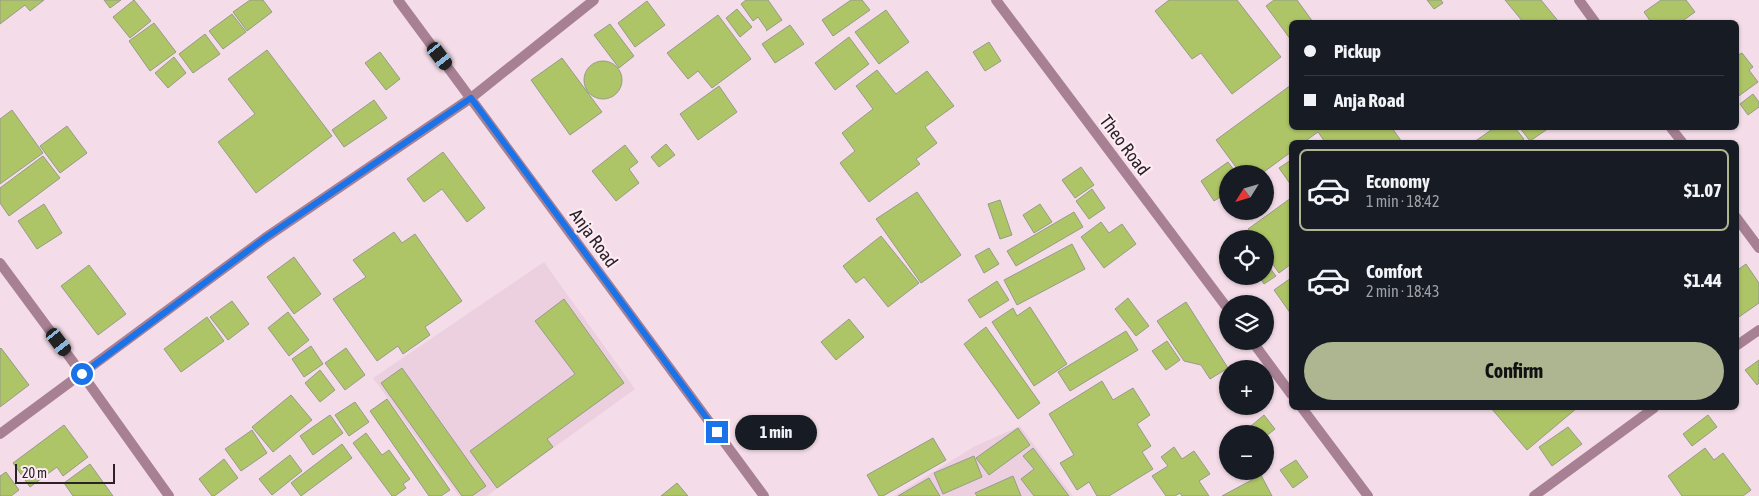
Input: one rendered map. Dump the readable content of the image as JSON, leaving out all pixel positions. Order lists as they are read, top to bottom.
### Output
{
  "streets": {
    "street": ["Theo Road", "Anja Road"]
  },
  "scale_bar": "20 m",
  "north": "bottom left",
  "page": {
    "banner": ["Pickup", "Anja Road"],
    "list": [
      {
        "name": "Economy",
        "note": "1 min · 18:42",
        "value": "$1.07"
      },
      {
        "name": "Comfort",
        "note": "2 min · 18:43",
        "value": "$1.44"
      }
    ],
    "map_buttons": ["+", "−"],
    "buttons": "Confirm",
    "bubble": "1 min",
    "scale": "20 m"
  }
}
